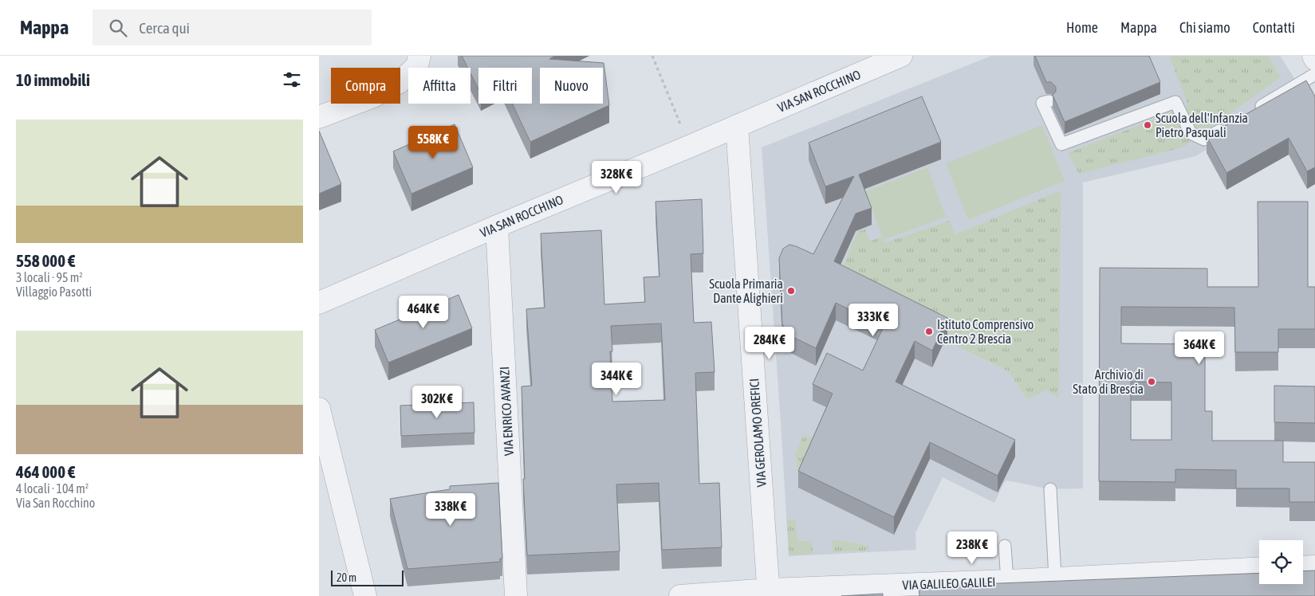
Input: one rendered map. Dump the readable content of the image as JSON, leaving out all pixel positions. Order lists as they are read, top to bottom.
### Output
{
  "streets": {
    "street": [
      "VIA SAN ROCCHINO",
      "VIA ENRICO AVANZI",
      "VIA GEROLAMO OREFICI",
      "VIA GALILEO GALILEI"
    ]
  },
  "crossings": [
    ["VIA SAN ROCCHINO", "VIA ENRICO AVANZI"],
    ["VIA SAN ROCCHINO", "VIA GEROLAMO OREFICI"],
    ["VIA GEROLAMO OREFICI", "VIA GALILEO GALILEI"]
  ],
  "places": [
    "Scuola dell'Infanzia Pietro Pasquali",
    "Scuola Primaria Dante Alighieri",
    "Istituto Comprensivo Centro 2 Brescia",
    "Archivio di Stato di Brescia"
  ],
  "scale_bar": "20 m",
  "page": {
    "header": "Mappa",
    "search": "Cerca qui",
    "nav": [
      "Home",
      "Mappa",
      "Chi siamo",
      "Contatti"
    ],
    "heading": "10 immobili",
    "chip": [
      "Compra",
      "Affitta",
      "Filtri",
      "Nuovo"
    ],
    "list": [
      {
        "name": "558 000 €",
        "note": "3 locali · 95 m² · Villaggio Pasotti"
      },
      {
        "name": "464 000 €",
        "note": "4 locali · 104 m² · Via San Rocchino"
      }
    ],
    "price": [
      "558K €",
      "328K €",
      "464K €",
      "333K €",
      "284K €",
      "364K €",
      "344K €",
      "302K €",
      "338K €",
      "238K €"
    ],
    "scale": "20 m"
  }
}
